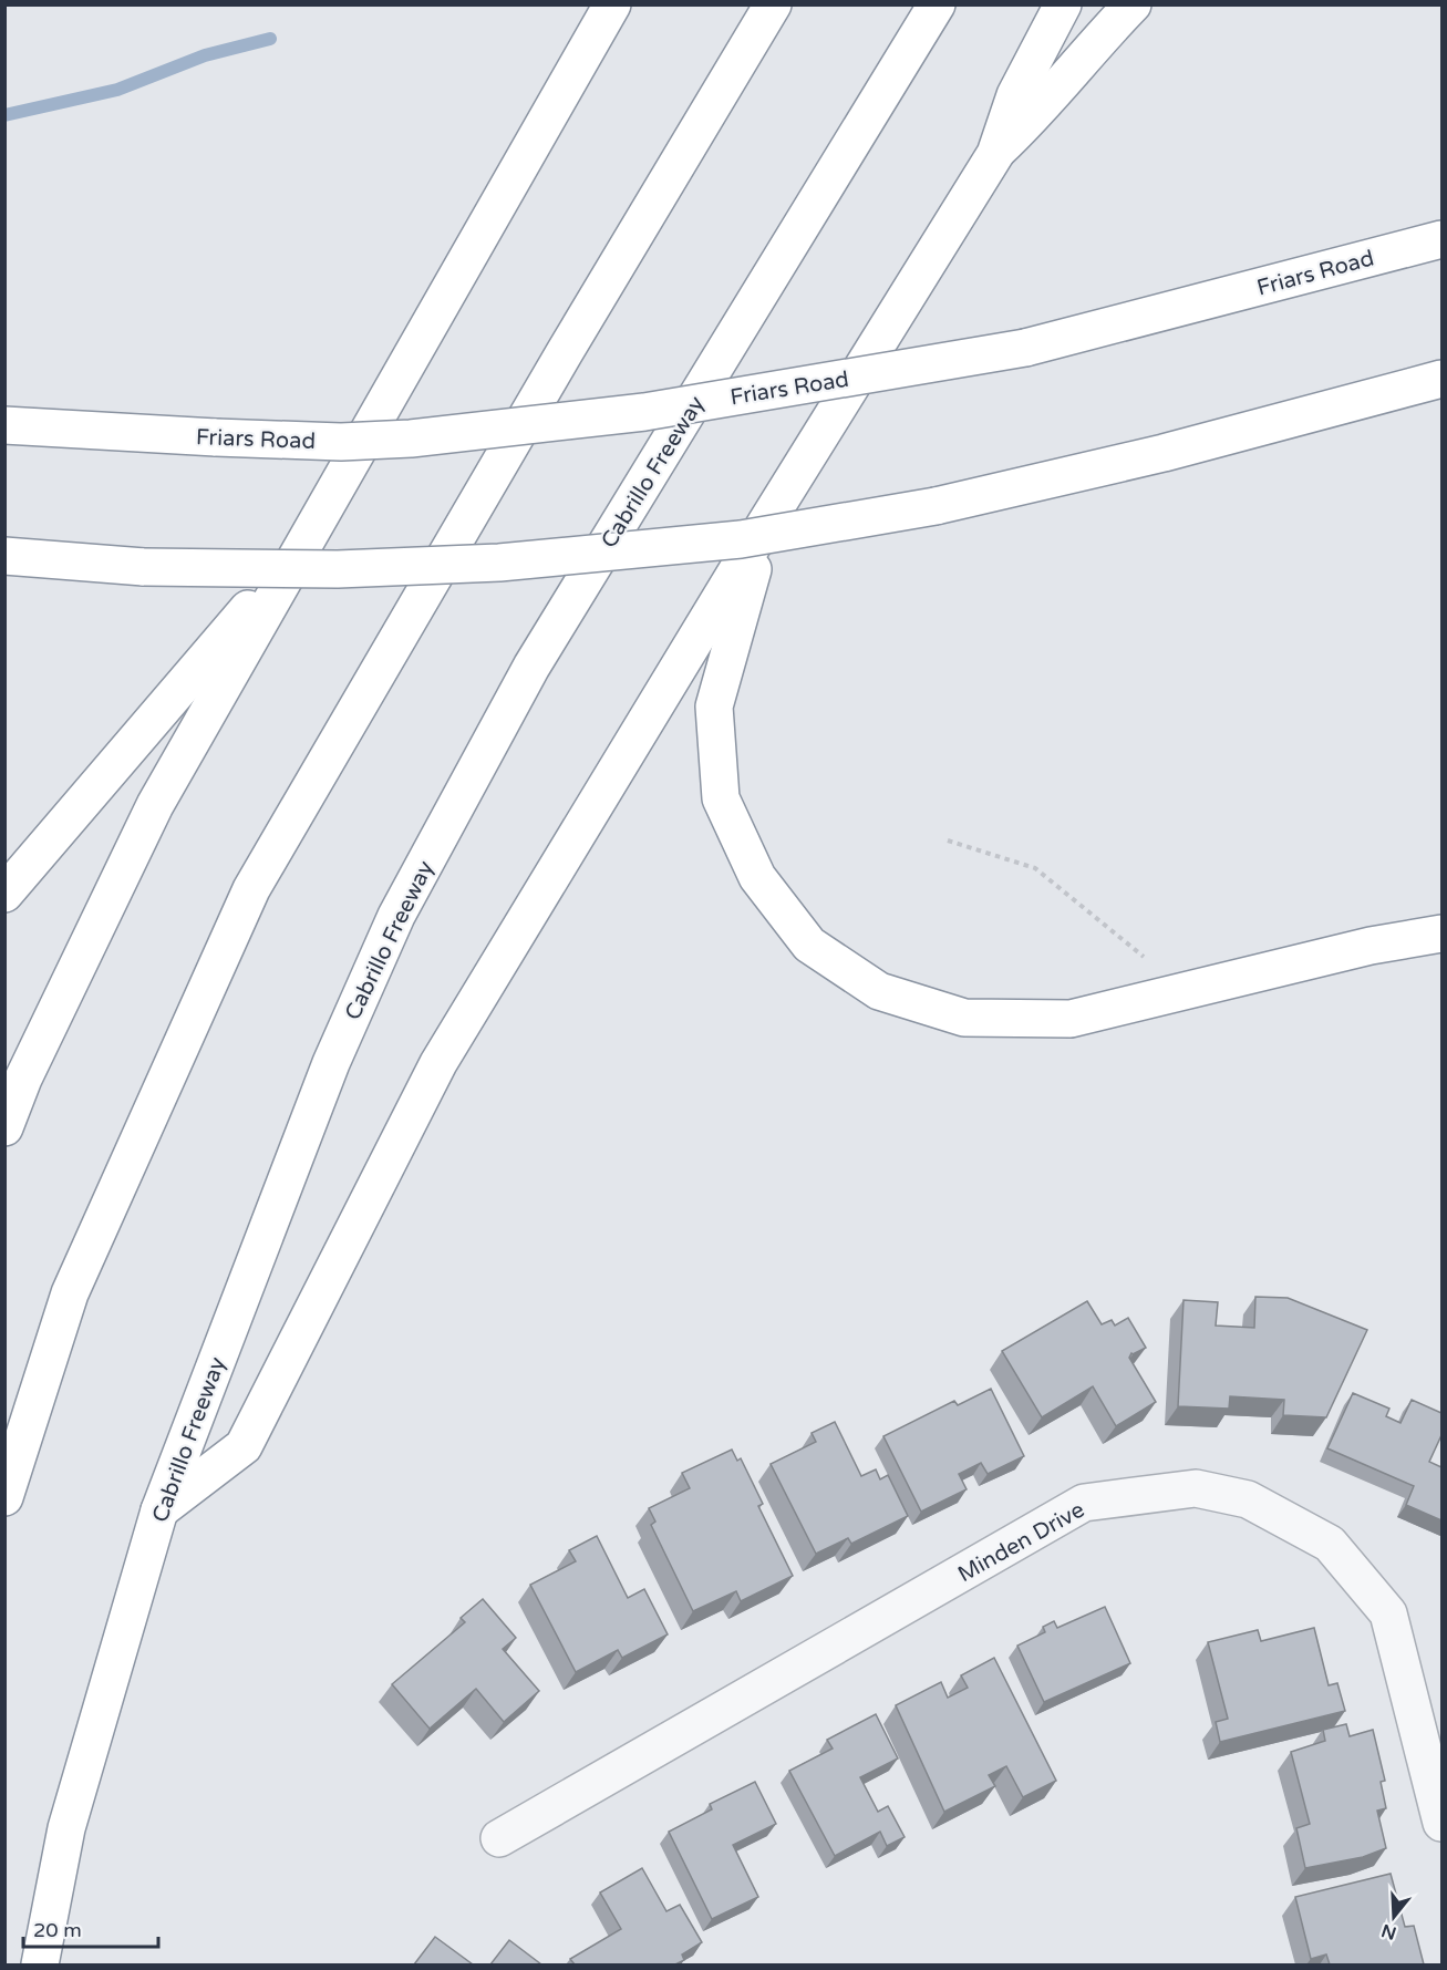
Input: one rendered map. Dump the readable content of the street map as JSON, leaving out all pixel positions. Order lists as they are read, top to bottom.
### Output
{
  "streets": {
    "highway": ["Friars Road", "Cabrillo Freeway"],
    "street": ["Minden Drive"]
  },
  "scale_bar": "20 m",
  "north": "bottom"
}
